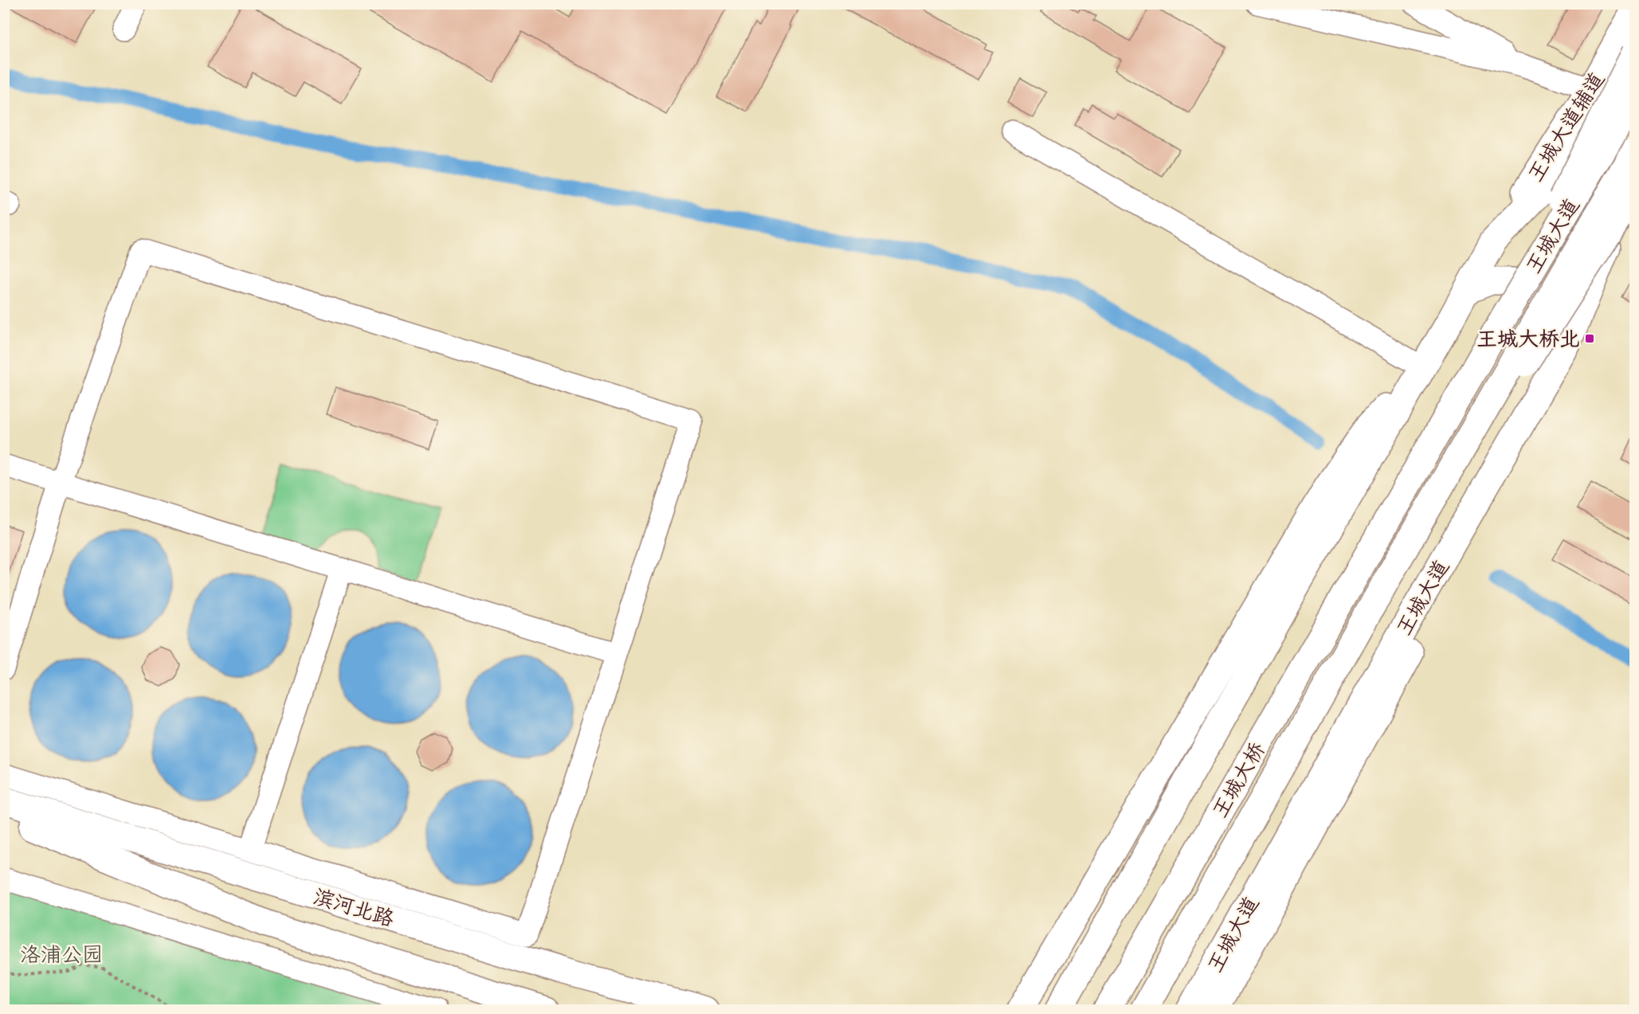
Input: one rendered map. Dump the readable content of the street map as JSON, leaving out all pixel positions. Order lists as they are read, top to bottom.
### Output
{
  "streets": {
    "main road": [
      "王城大道辅道",
      "王城大道",
      "王城大桥",
      "滨河北路"
    ]
  },
  "crossings": [
    ["王城大道辅道", "王城大道"],
    ["王城大道", "王城大桥"]
  ],
  "parks": ["洛浦公园"],
  "places": {
    "transit": ["王城大桥北"]
  }
}
